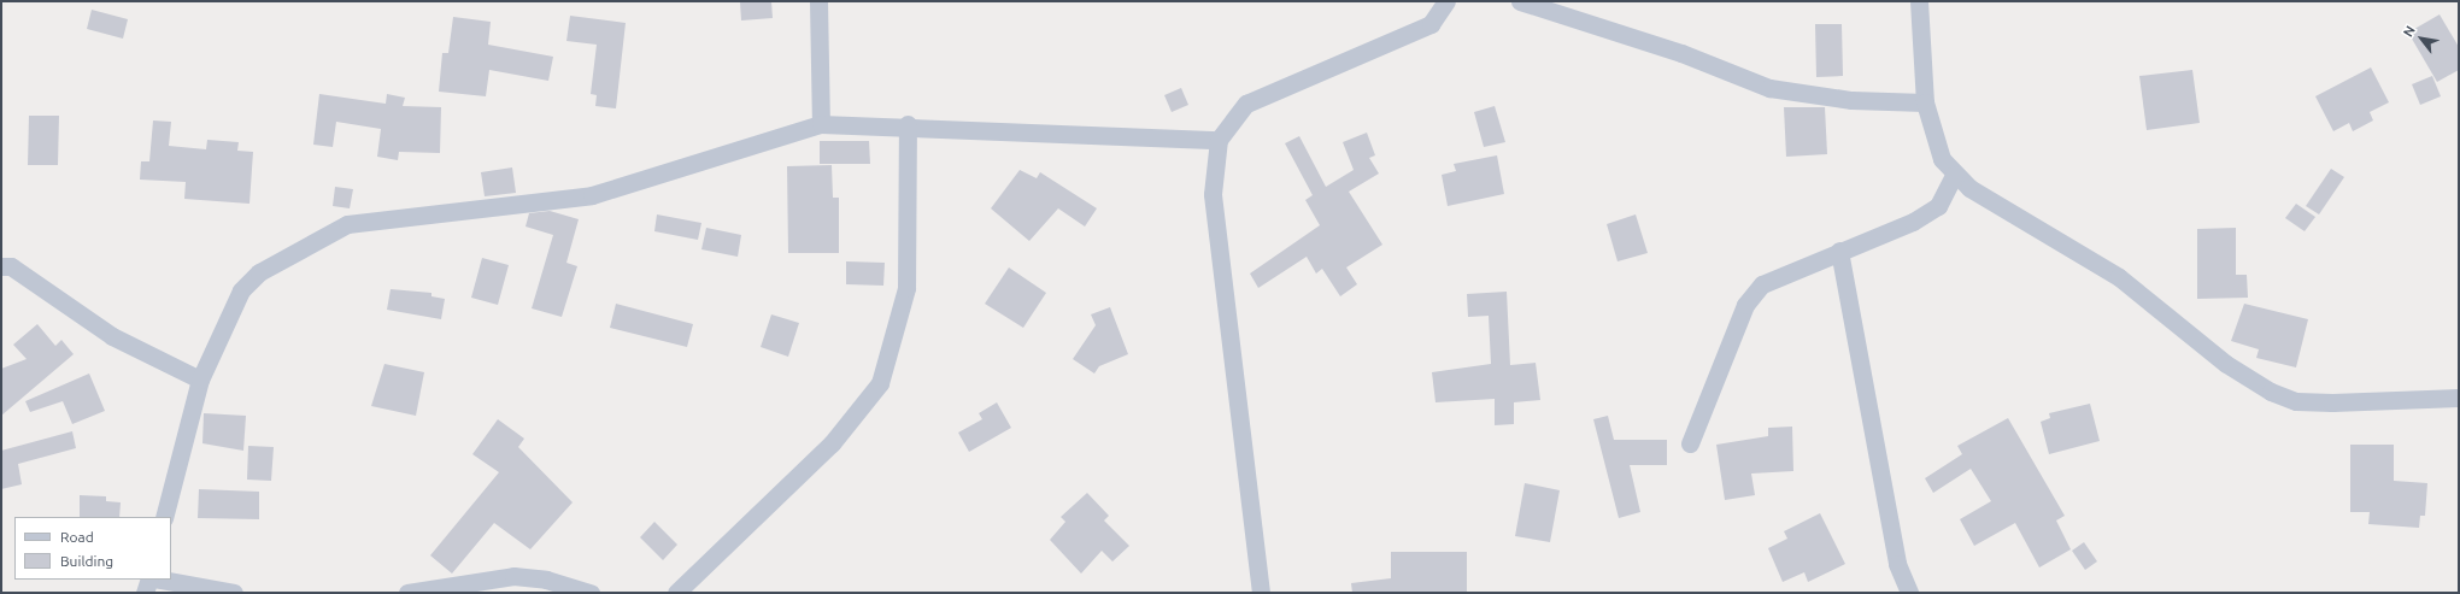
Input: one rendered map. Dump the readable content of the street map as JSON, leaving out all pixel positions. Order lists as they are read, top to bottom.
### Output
{
  "legend": ["Road", "Building"],
  "north": "top left"
}
